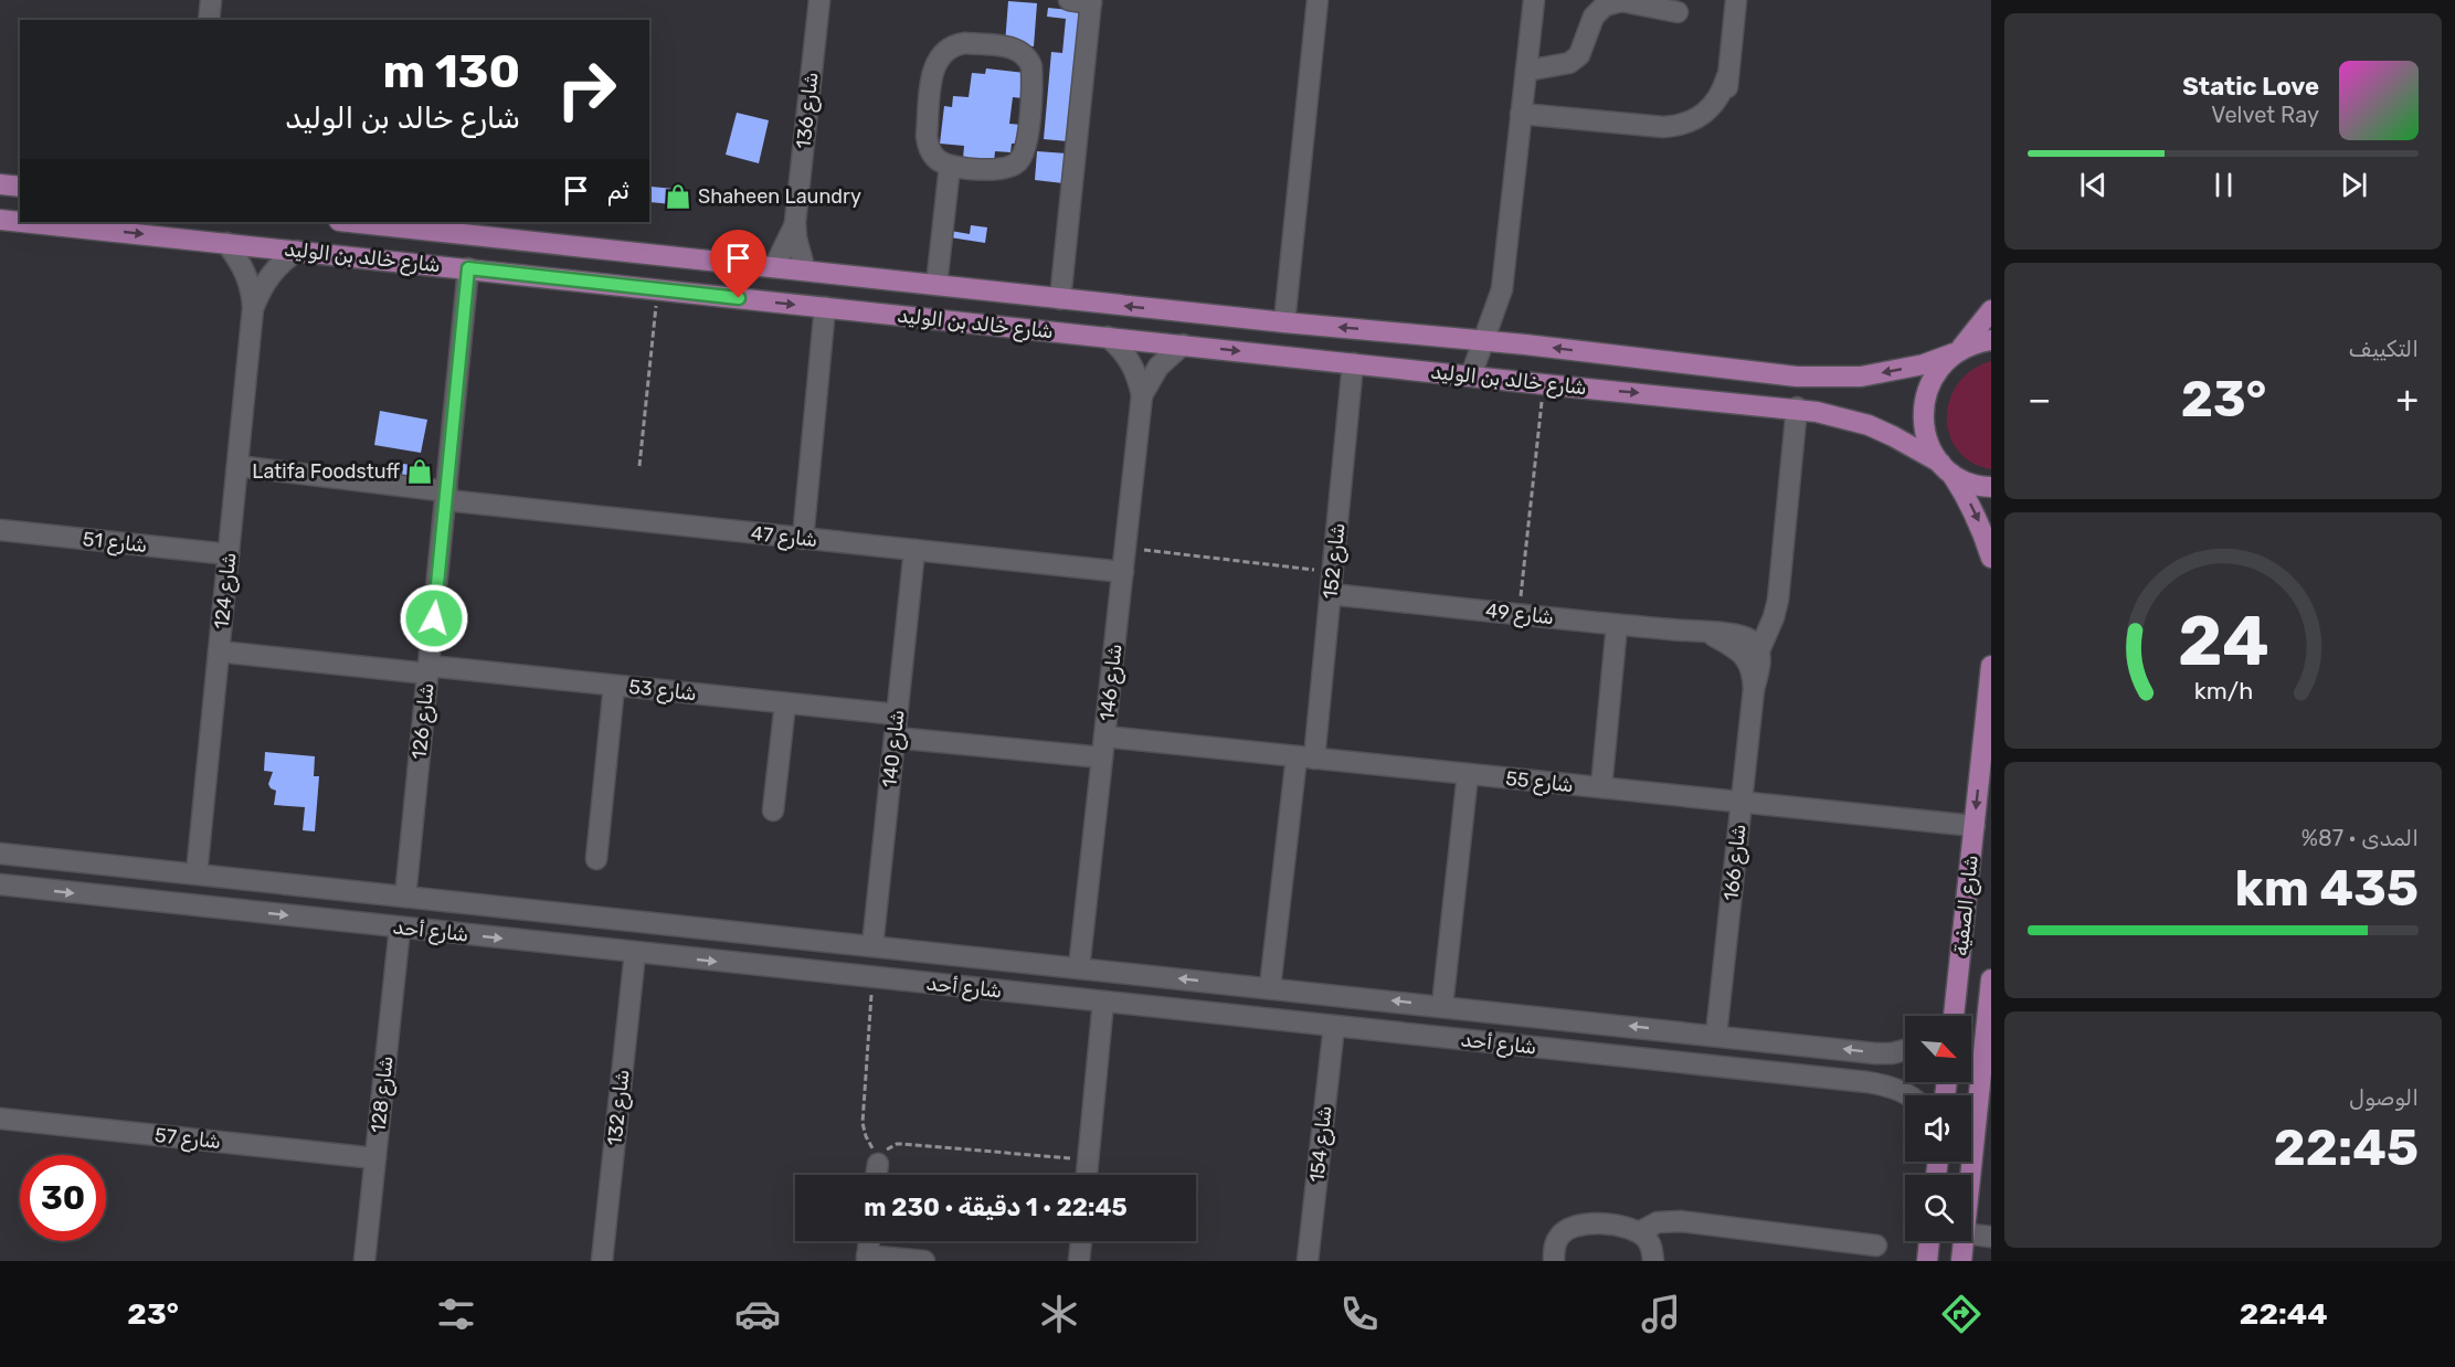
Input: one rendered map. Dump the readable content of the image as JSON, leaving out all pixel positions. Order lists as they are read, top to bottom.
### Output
{
  "streets": {
    "main road": ["شارع خالد بن الوليد", "شارع الصفية"],
    "street": [
      "شارع 136",
      "شارع 47",
      "شارع 51",
      "شارع 152",
      "شارع 124",
      "شارع 49",
      "شارع 146",
      "شارع 53",
      "شارع 126",
      "شارع 140",
      "شارع 55",
      "شارع 166",
      "شارع أحد",
      "شارع 128",
      "شارع 132",
      "شارع 57",
      "شارع 154"
    ]
  },
  "crossings": [
    ["شارع 136", "شارع خالد بن الوليد"],
    ["شارع خالد بن الوليد", "شارع 152"],
    ["شارع خالد بن الوليد", "شارع 124"],
    ["شارع خالد بن الوليد", "شارع 146"],
    ["شارع خالد بن الوليد", "شارع 126"],
    ["شارع خالد بن الوليد", "شارع 166"],
    ["شارع 47", "شارع 124"],
    ["شارع 47", "شارع 146"],
    ["شارع 47", "شارع 126"],
    ["شارع 47", "شارع 140"],
    ["شارع 51", "شارع 124"],
    ["شارع 152", "شارع 49"],
    ["شارع 152", "شارع 55"],
    ["شارع 152", "شارع أحد"],
    ["شارع 124", "شارع 53"],
    ["شارع 124", "شارع أحد"],
    ["شارع 49", "شارع 166"],
    ["شارع 146", "شارع 55"],
    ["شارع 146", "شارع أحد"],
    ["شارع 53", "شارع 126"],
    ["شارع 53", "شارع 140"],
    ["شارع 126", "شارع أحد"],
    ["شارع 140", "شارع أحد"],
    ["شارع 55", "شارع 166"],
    ["شارع 55", "شارع الصفية"],
    ["شارع 166", "شارع أحد"],
    ["شارع أحد", "شارع 128"],
    ["شارع أحد", "شارع 132"],
    ["شارع أحد", "شارع 154"],
    ["شارع 128", "شارع 57"]
  ],
  "places": {
    "shop": ["Shaheen Laundry", "Latifa Foodstuff"]
  },
  "north": "bottom right",
  "page": {
    "turn": ["130 m", "شارع خالد بن الوليد"],
    "song": ["Static Love", "Velvet Ray"],
    "then": "ثم",
    "tile": [
      "التكييف",
      ["المدى · 87%", "435 km"],
      ["الوصول", "22:45"]
    ],
    "heat": ["−", "23°", "+"],
    "limit": "30",
    "trip": "22:45 · 1 دقيقة · 230 m",
    "tabs": ["22:44", "23°"],
    "gauge": ["24", "km/h"]
  }
}
